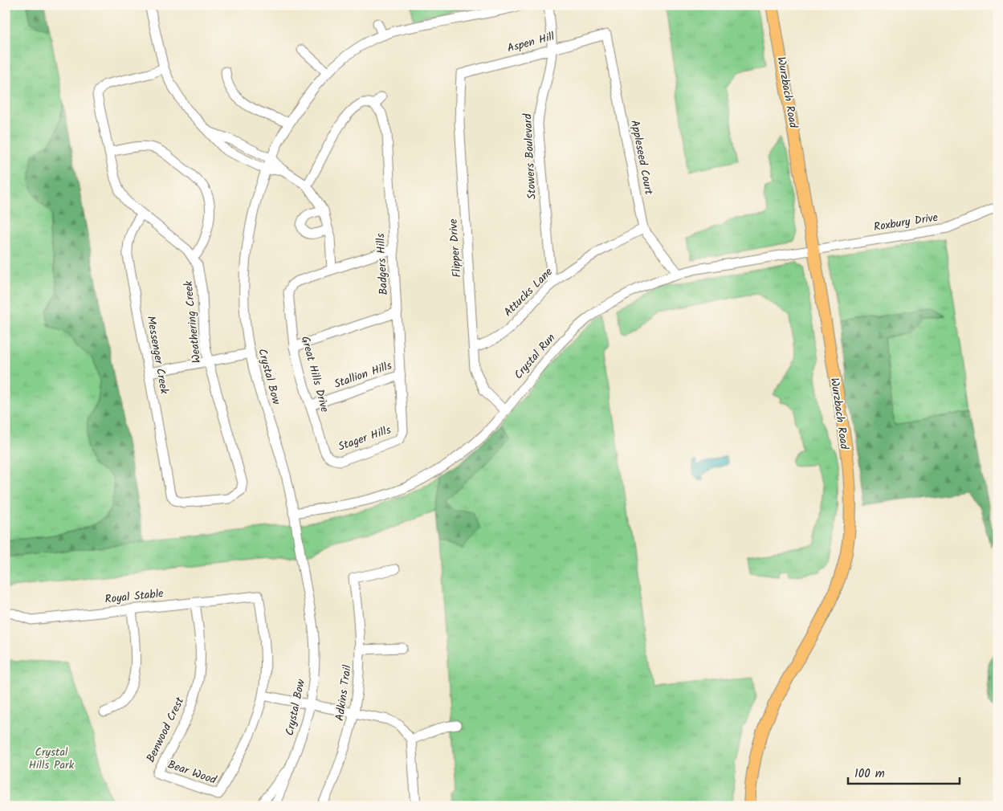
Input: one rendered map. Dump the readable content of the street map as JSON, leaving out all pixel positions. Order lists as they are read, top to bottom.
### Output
{
  "streets": {
    "main road": ["Wurzbach Road"],
    "street": [
      "Aspen Hill",
      "Stowers Boulevard",
      "Appleseed Court",
      "Roxbury Drive",
      "Flipper Drive",
      "Badgers Hills",
      "Attucks Lane",
      "Weathering Creek",
      "Messenger Creek",
      "Crystal Run",
      "Great Hills Drive",
      "Stallion Hills",
      "Crystal Bow",
      "Stager Hills",
      "Royal Stable",
      "Adkins Trail",
      "Benwood Crest",
      "Bear Wood"
    ]
  },
  "crossings": [
    ["Aspen Hill", "Stowers Boulevard"],
    ["Aspen Hill", "Appleseed Court"],
    ["Aspen Hill", "Flipper Drive"],
    ["Wurzbach Road", "Roxbury Drive"],
    ["Wurzbach Road", "Crystal Run"],
    ["Stowers Boulevard", "Attucks Lane"],
    ["Appleseed Court", "Attucks Lane"],
    ["Appleseed Court", "Crystal Run"],
    ["Roxbury Drive", "Crystal Run"],
    ["Flipper Drive", "Attucks Lane"],
    ["Flipper Drive", "Crystal Run"],
    ["Badgers Hills", "Stallion Hills"],
    ["Badgers Hills", "Stager Hills"],
    ["Weathering Creek", "Messenger Creek"],
    ["Crystal Run", "Crystal Bow"],
    ["Great Hills Drive", "Stallion Hills"],
    ["Great Hills Drive", "Stager Hills"],
    ["Royal Stable", "Benwood Crest"],
    ["Royal Stable", "Bear Wood"],
    ["Benwood Crest", "Bear Wood"]
  ],
  "parks": ["Crystal Hills Park"],
  "scale_bar": "100 m"
}
